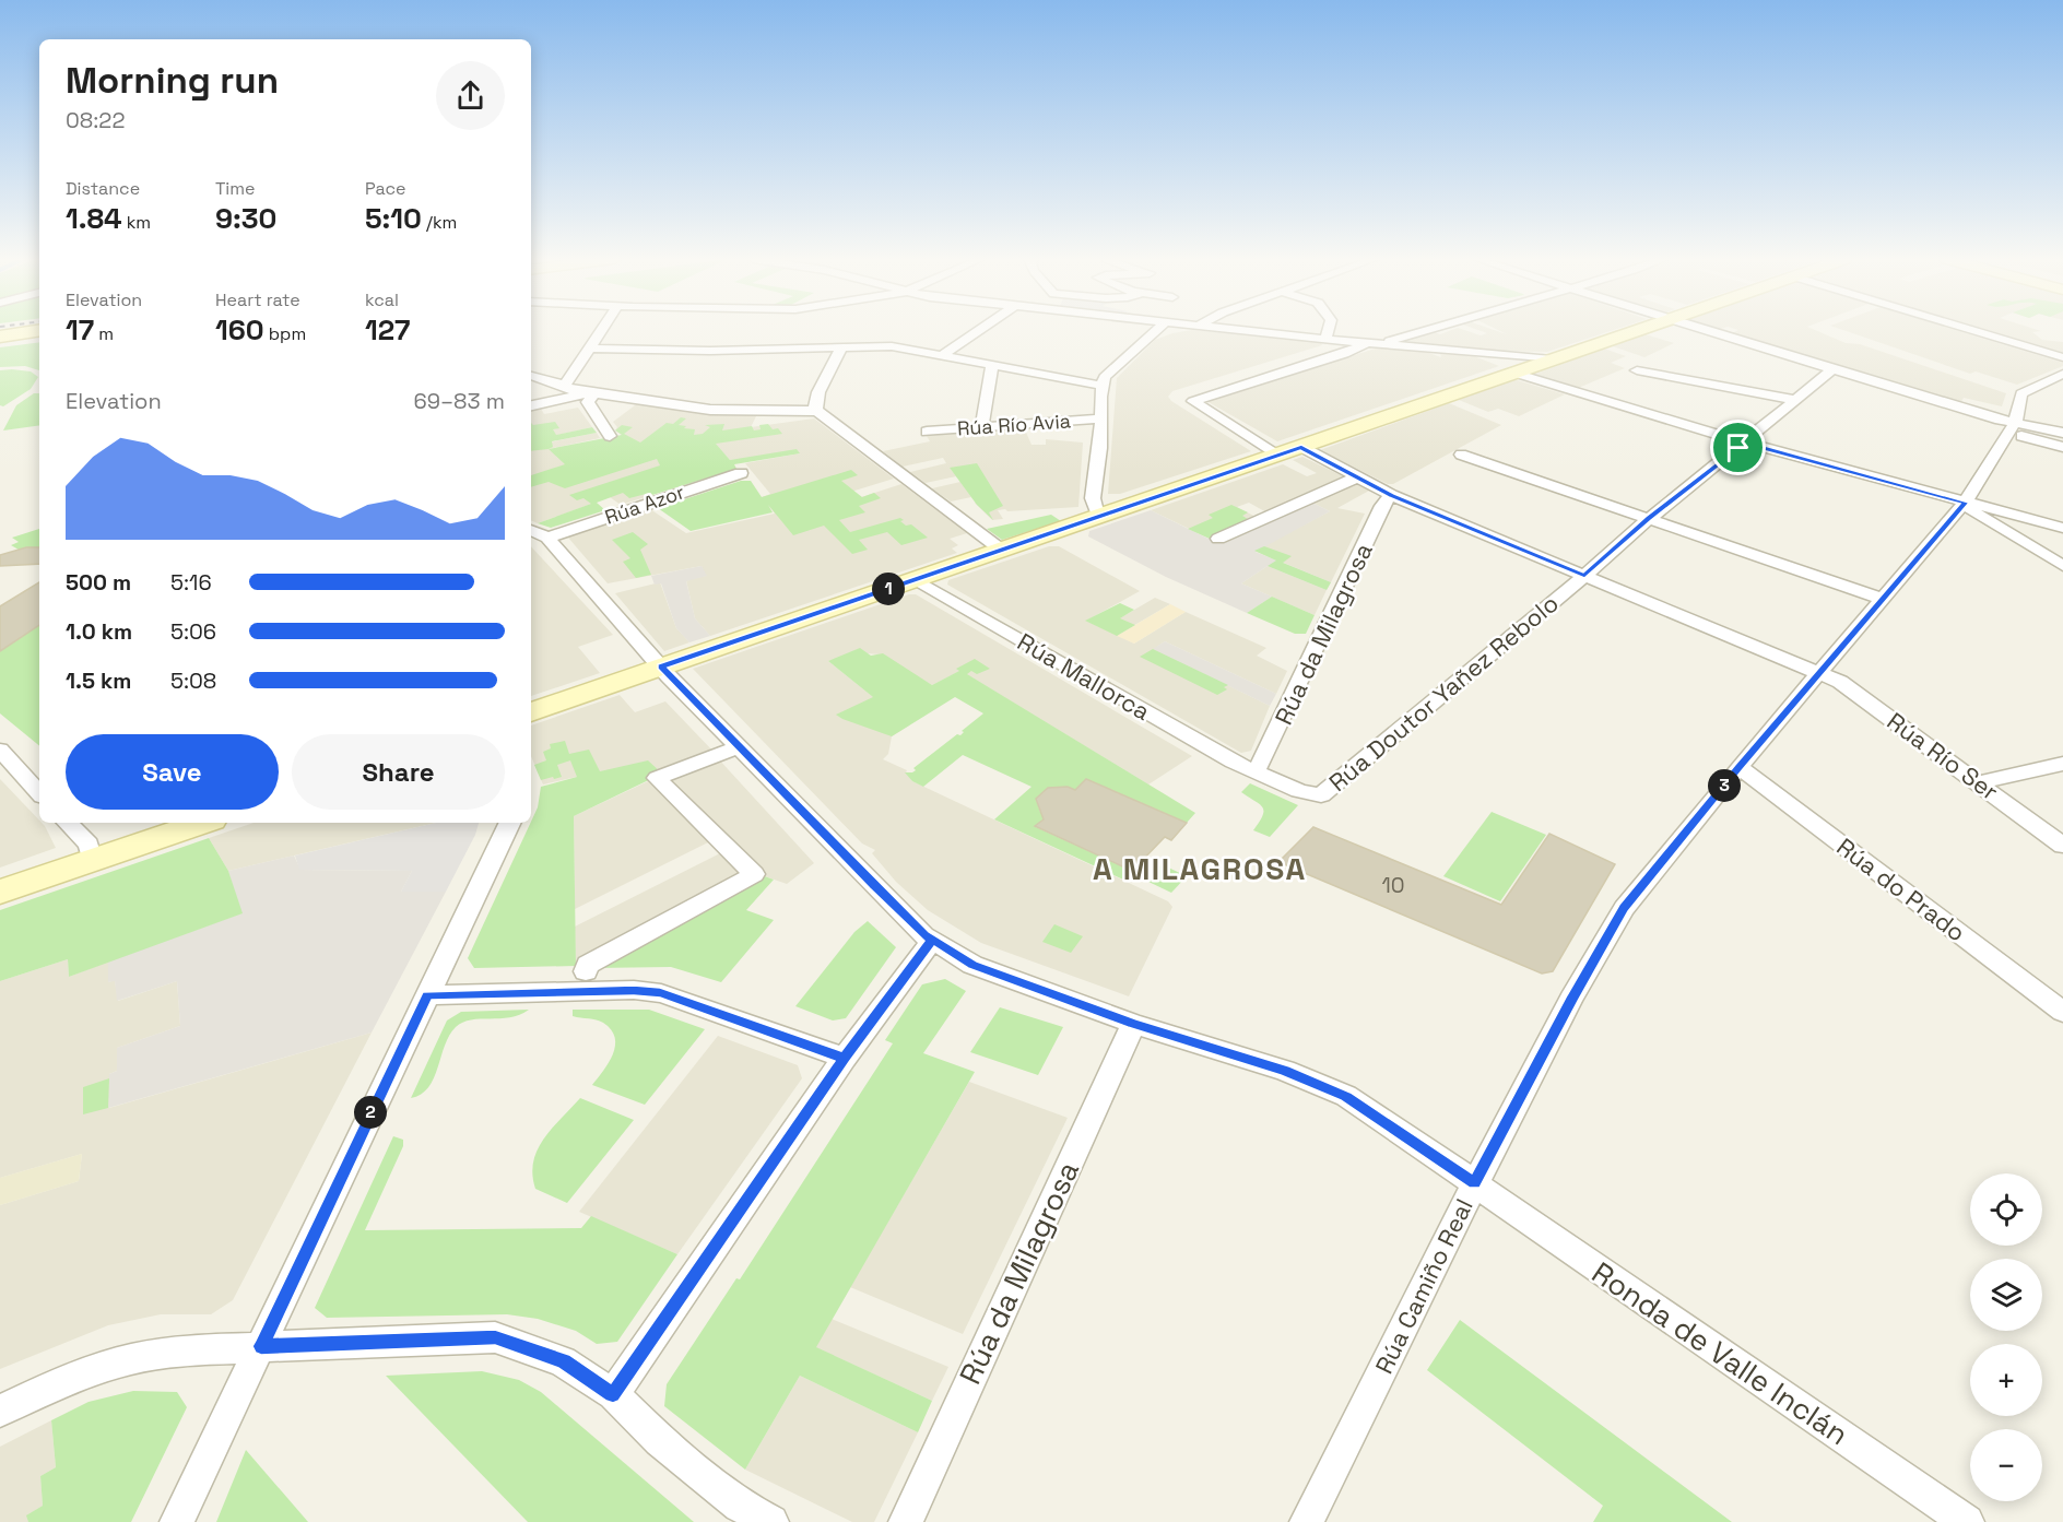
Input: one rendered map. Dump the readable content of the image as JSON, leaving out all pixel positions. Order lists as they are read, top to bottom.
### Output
{
  "streets": {
    "street": [
      "Rúa Río Avia",
      "Rúa Azor",
      "Rúa da Milagrosa",
      "Rúa Mallorca",
      "Rúa Doutor Yañez Rebolo",
      "Rúa Río Ser",
      "Rúa do Prado",
      "Rúa Camiño Real",
      "Ronda de Valle Inclán"
    ]
  },
  "crossings": [
    ["Rúa Azor", "Ronda de Valle Inclán"],
    ["Rúa da Milagrosa", "Rúa Mallorca"],
    ["Rúa da Milagrosa", "Rúa Doutor Yañez Rebolo"],
    ["Rúa da Milagrosa", "Rúa Río Ser"],
    ["Rúa da Milagrosa", "Ronda de Valle Inclán"],
    ["Rúa Mallorca", "Rúa Doutor Yañez Rebolo"],
    ["Rúa Doutor Yañez Rebolo", "Rúa Río Ser"],
    ["Rúa Río Ser", "Rúa Camiño Real"],
    ["Rúa do Prado", "Rúa Camiño Real"],
    ["Rúa Camiño Real", "Ronda de Valle Inclán"]
  ],
  "districts": ["A MILAGROSA"],
  "house_numbers": ["10"],
  "page": {
    "heading": ["Morning run", "08:22"],
    "stats": [
      ["Distance", "1.84 km"],
      ["Time", "9:30"],
      ["Pace", "5:10 /km"],
      ["Elevation", "17 m"],
      ["Heart rate", "160 bpm"],
      ["kcal", "127"]
    ],
    "chart": ["Elevation", "69–83 m"],
    "list": [
      {
        "name": "500 m",
        "note": "5:16"
      },
      {
        "name": "1.0 km",
        "note": "5:06"
      },
      {
        "name": "1.5 km",
        "note": "5:08"
      }
    ],
    "pins": ["1", "3", "2"],
    "buttons": ["Save", "Share"],
    "map_buttons": ["+", "−"]
  }
}
